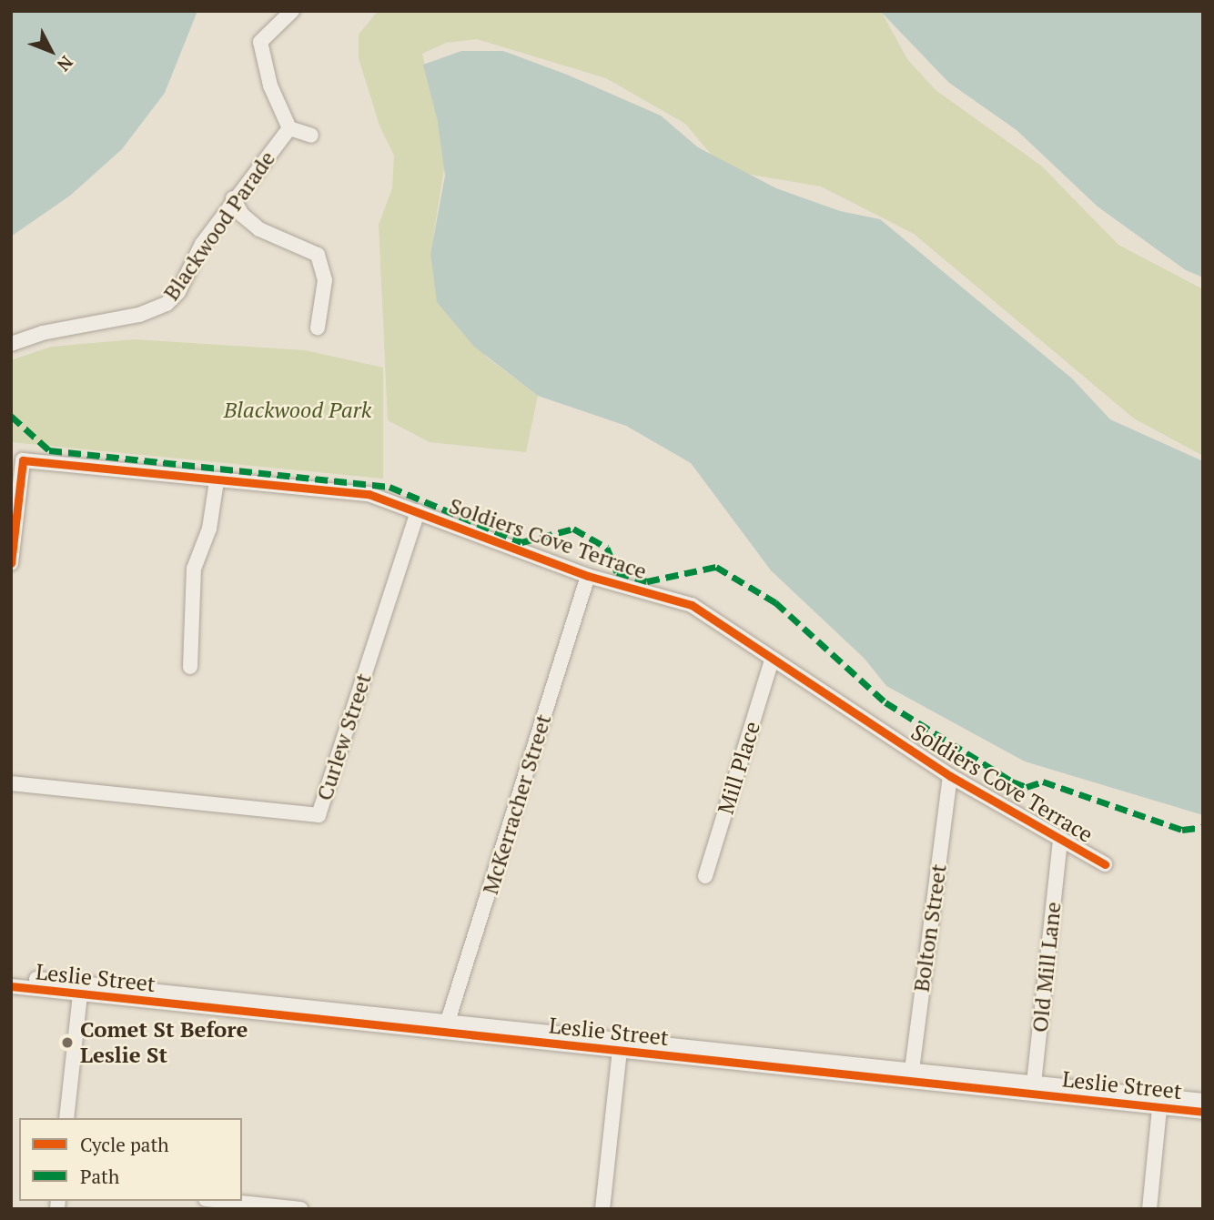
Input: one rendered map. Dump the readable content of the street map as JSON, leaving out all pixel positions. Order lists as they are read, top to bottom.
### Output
{
  "streets": {
    "street": [
      "Blackwood Parade",
      "Soldiers Cove Terrace",
      "Curlew Street",
      "Mill Place",
      "McKerracher Street",
      "Bolton Street",
      "Old Mill Lane",
      "Leslie Street"
    ]
  },
  "crossings": [
    ["Soldiers Cove Terrace", "Curlew Street"],
    ["Soldiers Cove Terrace", "Mill Place"],
    ["Soldiers Cove Terrace", "McKerracher Street"],
    ["Soldiers Cove Terrace", "Bolton Street"],
    ["Soldiers Cove Terrace", "Old Mill Lane"],
    ["McKerracher Street", "Leslie Street"],
    ["Bolton Street", "Leslie Street"],
    ["Old Mill Lane", "Leslie Street"]
  ],
  "parks": ["Blackwood Park"],
  "places": ["Comet St Before Leslie St"],
  "legend": ["Cycle path", "Path"],
  "north": "bottom right"
}
